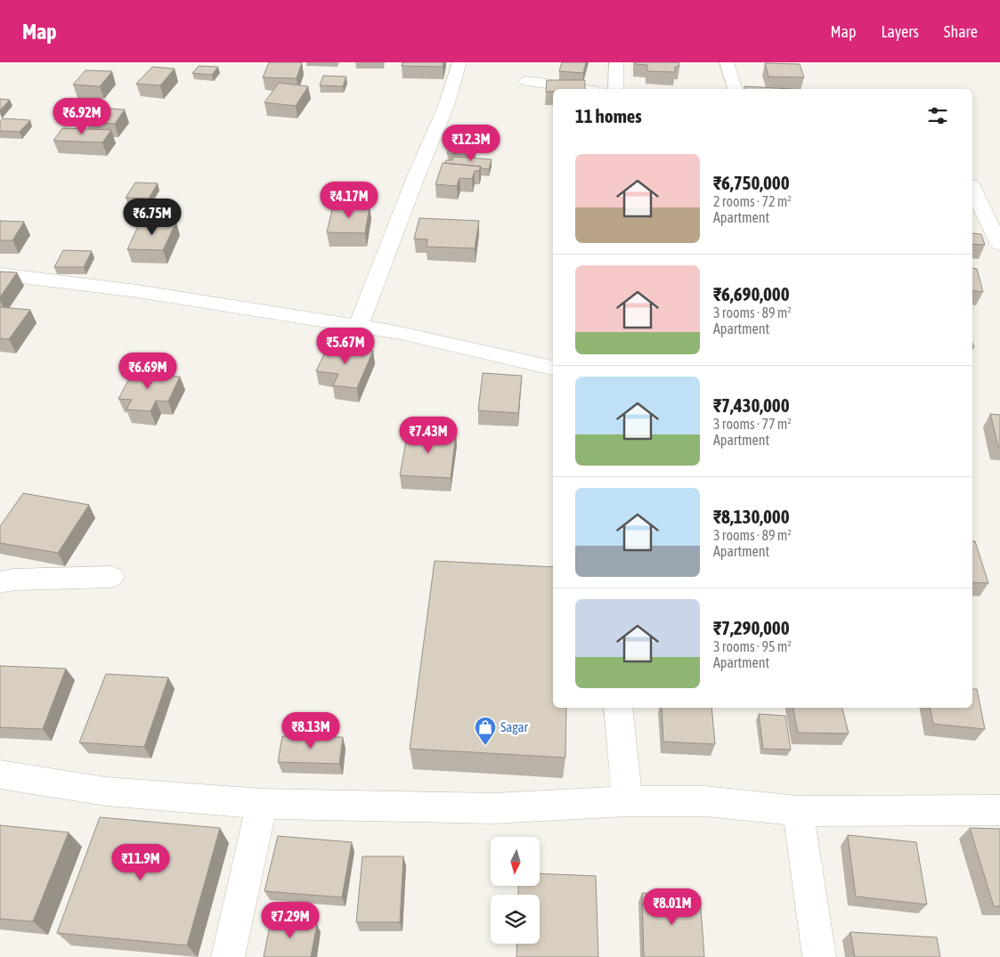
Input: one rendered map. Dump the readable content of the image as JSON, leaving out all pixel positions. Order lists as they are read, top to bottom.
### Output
{
  "places": {
    "shop": ["Sagar"]
  },
  "north": "bottom",
  "page": {
    "header": "Map",
    "nav": ["Map", "Layers", "Share"],
    "heading": "11 homes",
    "price": [
      "₹6.92M",
      "₹12.3M",
      "₹4.17M",
      "₹6.75M",
      "₹5.67M",
      "₹6.69M",
      "₹7.43M",
      "₹8.13M",
      "₹11.9M",
      "₹8.01M",
      "₹7.29M"
    ],
    "list": [
      {
        "name": "₹6,750,000",
        "note": "2 rooms · 72 m² · Apartment"
      },
      {
        "name": "₹6,690,000",
        "note": "3 rooms · 89 m² · Apartment"
      },
      {
        "name": "₹7,430,000",
        "note": "3 rooms · 77 m² · Apartment"
      },
      {
        "name": "₹8,130,000",
        "note": "3 rooms · 89 m² · Apartment"
      },
      {
        "name": "₹7,290,000",
        "note": "3 rooms · 95 m² · Apartment"
      }
    ]
  }
}
